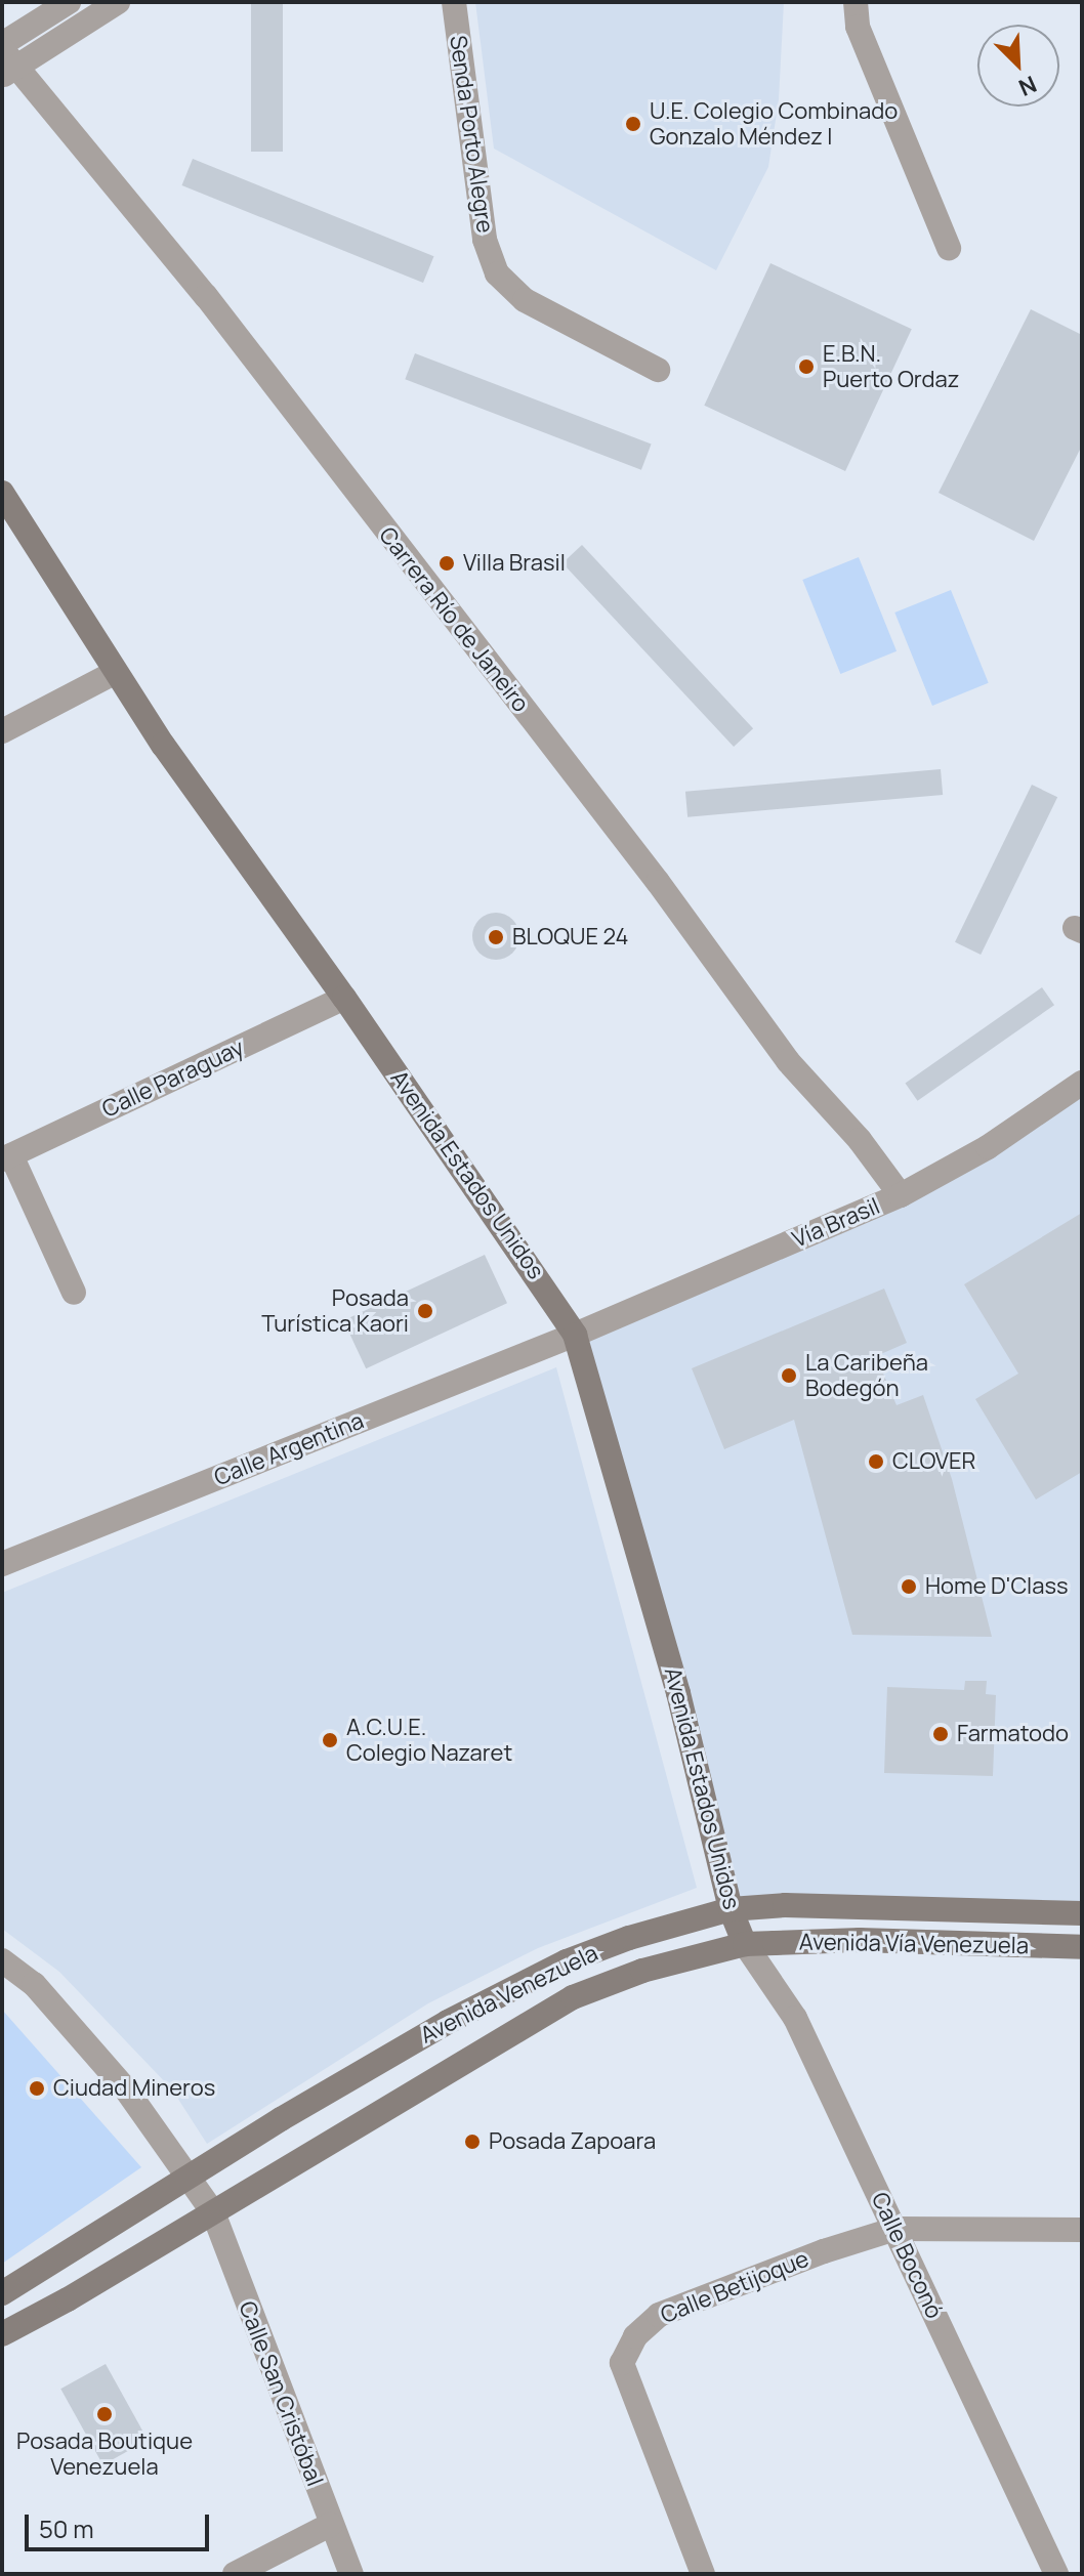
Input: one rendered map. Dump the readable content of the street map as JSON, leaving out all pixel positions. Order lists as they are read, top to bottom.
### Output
{
  "streets": {
    "street": [
      "Senda Porto Alegre",
      "Carrera Río de Janeiro",
      "Calle Paraguay",
      "Avenida Estados Unidos",
      "Vía Brasil",
      "Calle Argentina",
      "Avenida Vía Venezuela",
      "Avenida Venezuela",
      "Calle Boconó",
      "Calle Betijoque",
      "Calle San Cristóbal"
    ]
  },
  "crossings": [
    ["Carrera Río de Janeiro", "Vía Brasil"],
    ["Calle Paraguay", "Avenida Estados Unidos"],
    ["Avenida Estados Unidos", "Vía Brasil"],
    ["Avenida Estados Unidos", "Calle Argentina"],
    ["Avenida Estados Unidos", "Avenida Vía Venezuela"],
    ["Avenida Estados Unidos", "Avenida Venezuela"],
    ["Avenida Estados Unidos", "Calle Boconó"],
    ["Vía Brasil", "Calle Argentina"],
    ["Avenida Vía Venezuela", "Avenida Venezuela"],
    ["Avenida Vía Venezuela", "Calle Boconó"],
    ["Avenida Venezuela", "Calle Boconó"],
    ["Avenida Venezuela", "Calle San Cristóbal"],
    ["Calle Boconó", "Calle Betijoque"]
  ],
  "places": [
    "U.E. Colegio Combinado Gonzalo Méndez I",
    "E.B.N. Puerto Ordaz",
    "Villa Brasil",
    "BLOQUE 24",
    "Posada Turística Kaori",
    "La Caribeña Bodegón",
    "CLOVER",
    "Home D'Class",
    "Farmatodo",
    "A.C.U.E. Colegio Nazaret",
    "Ciudad Mineros",
    "Posada Zapoara",
    "Posada Boutique Venezuela"
  ],
  "scale_bar": "50 m",
  "north": "bottom right"
}
